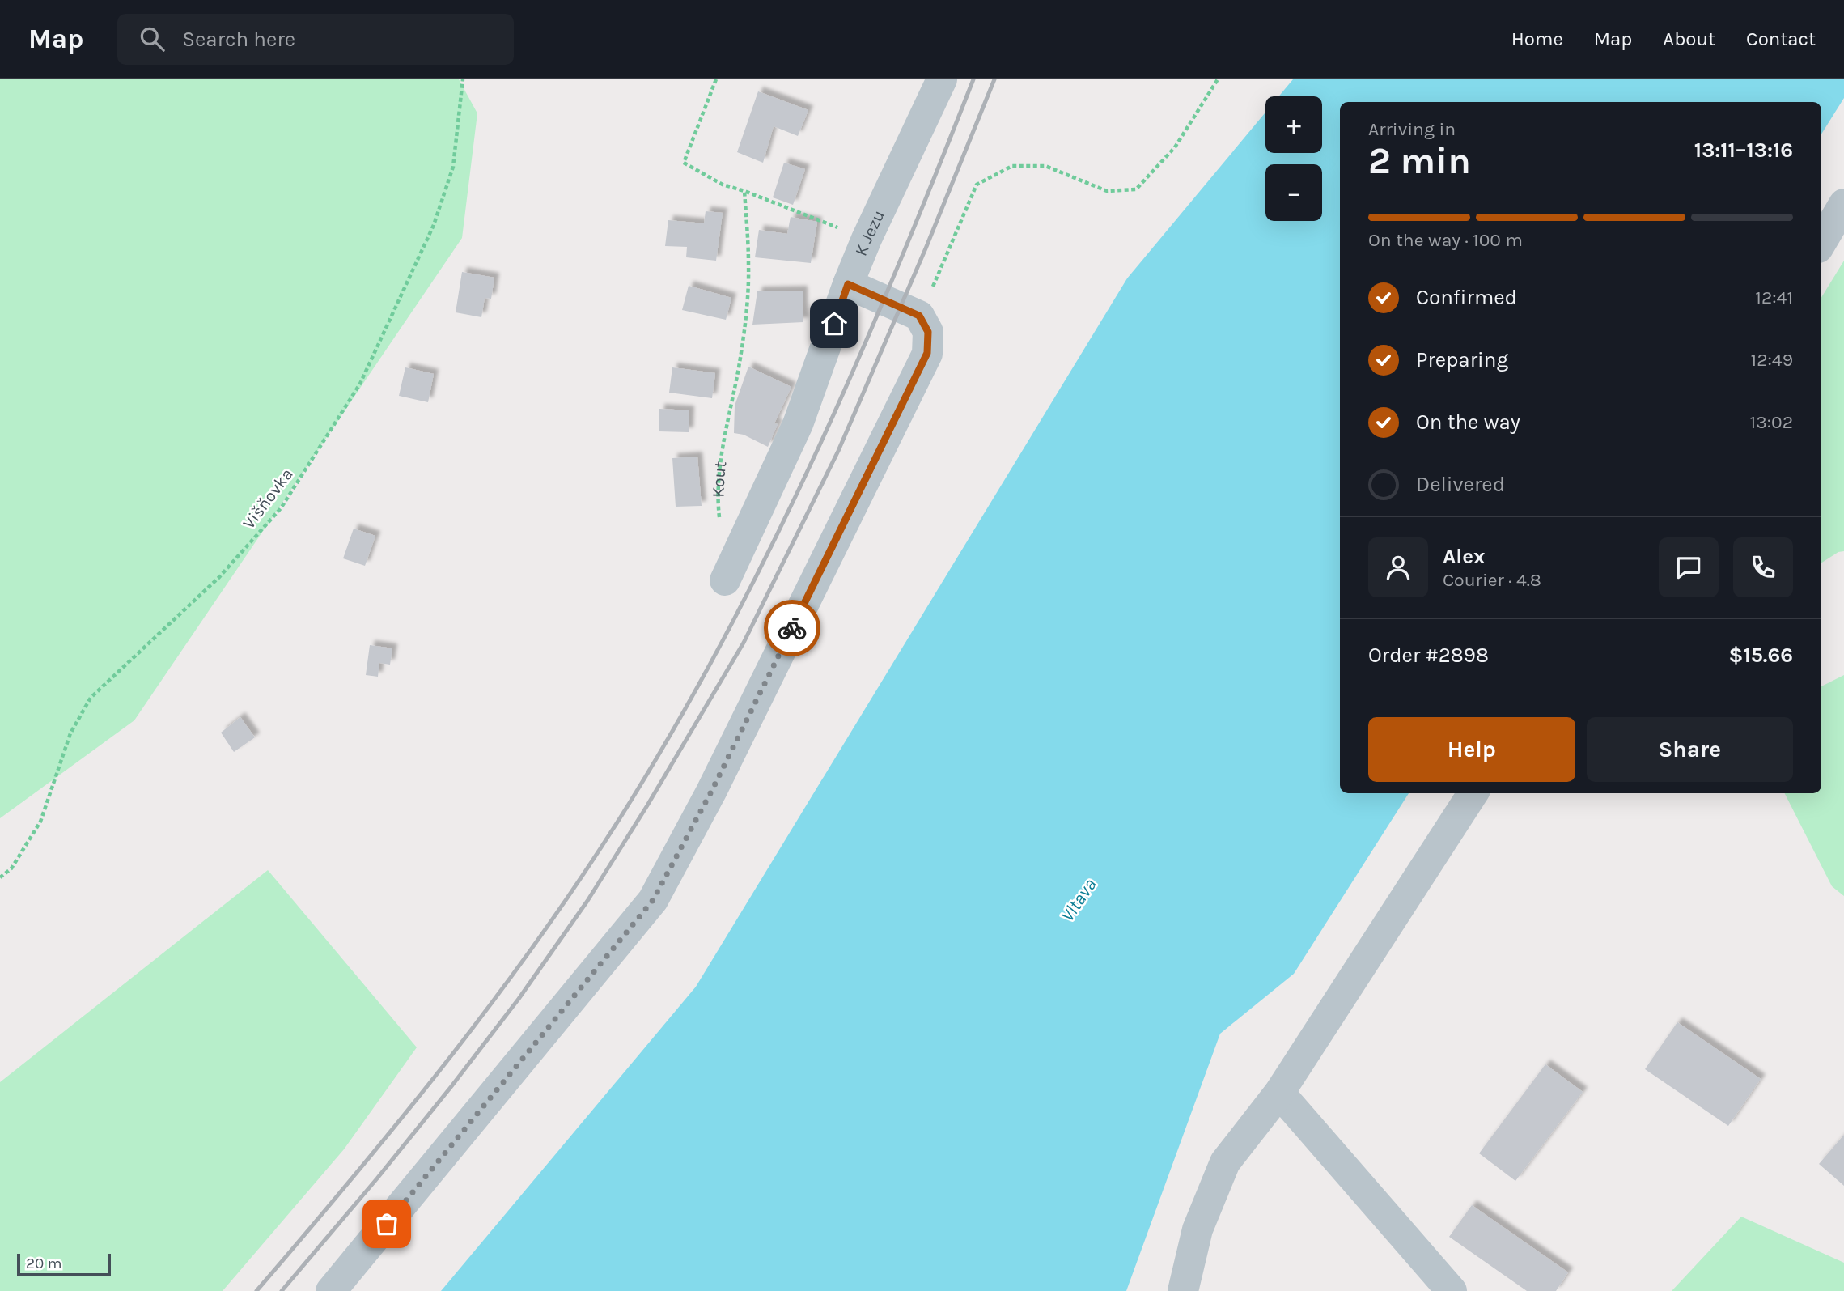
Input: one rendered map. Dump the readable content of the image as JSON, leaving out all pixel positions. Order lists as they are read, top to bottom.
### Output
{
  "streets": {
    "street": ["K Jezu"],
    "path": ["Kout", "Višňovka"]
  },
  "water": ["Vltava"],
  "scale_bar": "20 m",
  "page": {
    "header": "Map",
    "search": "Search here",
    "nav": [
      "Home",
      "Map",
      "About",
      "Contact"
    ],
    "map_buttons": ["+", "−"],
    "heading": ["2 min", "Arriving in", "13:11–13:16"],
    "panel": [
      "Alex",
      "Courier · 4.8",
      "Order #2898",
      "$15.66"
    ],
    "bar": "On the way · 100 m",
    "list": [
      ["Confirmed", "12:41"],
      ["Preparing", "12:49"],
      ["On the way", "13:02"],
      "Delivered"
    ],
    "buttons": ["Help", "Share"],
    "scale": "20 m"
  }
}
